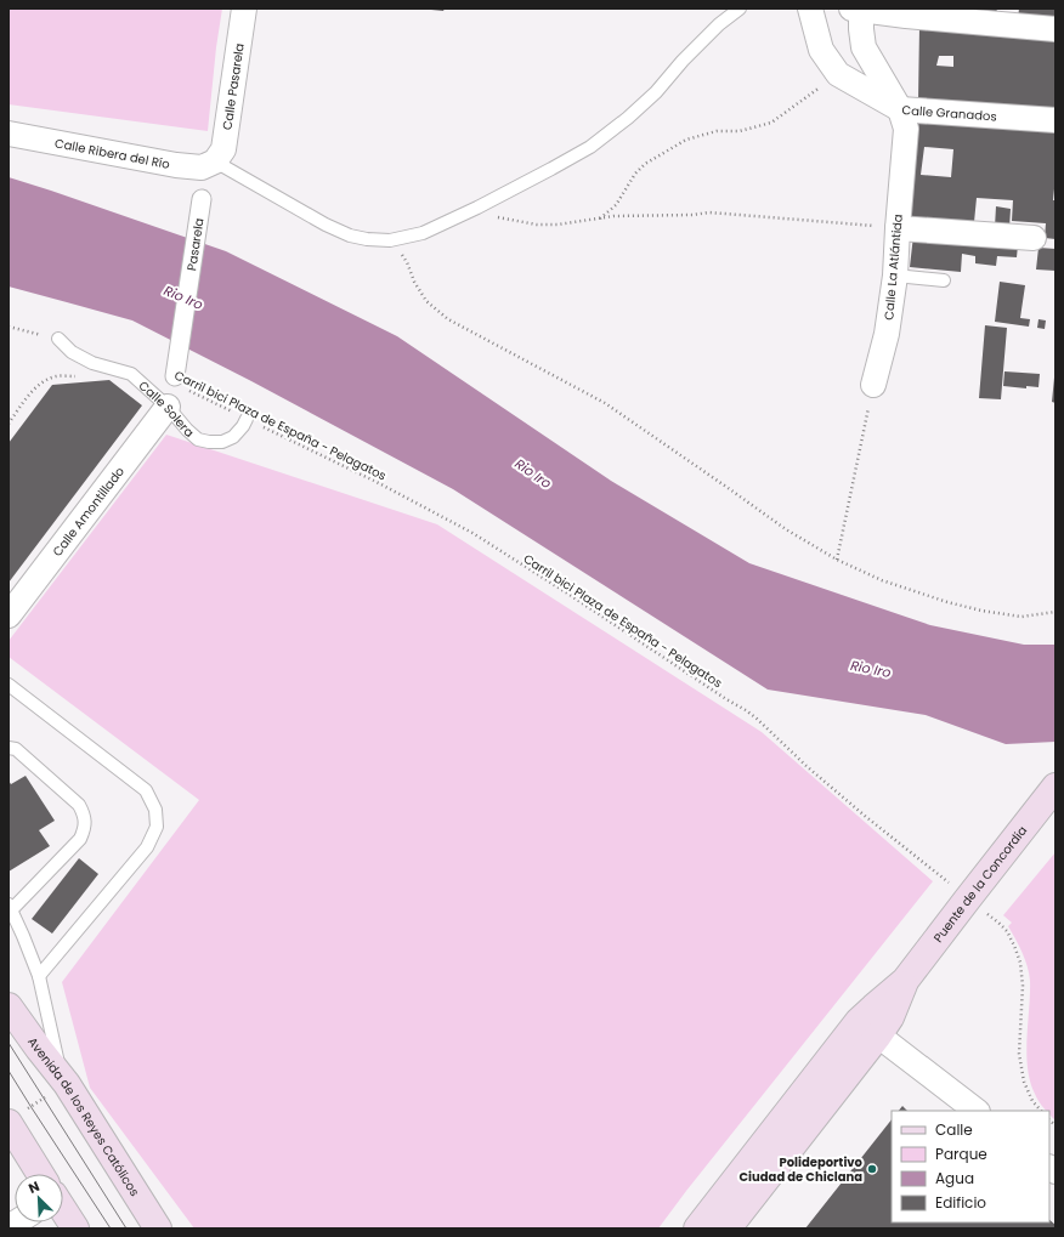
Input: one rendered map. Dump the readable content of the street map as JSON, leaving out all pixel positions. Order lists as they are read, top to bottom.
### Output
{
  "streets": {
    "main road": ["Puente de la Concordia", "Avenida de los Reyes Católicos"],
    "street": [
      "Calle Pasarela",
      "Calle Granados",
      "Calle Ribera del Río",
      "Pasarela",
      "Calle La Atlántida",
      "Calle Amontillado"
    ],
    "lane": ["Calle Solera"],
    "path": ["Carril bici Plaza de España - Pelagatos"]
  },
  "crossings": [
    ["Calle Pasarela", "Calle Ribera del Río"],
    ["Calle Granados", "Calle La Atlántida"],
    ["Pasarela", "Carril bici Plaza de España - Pelagatos"],
    ["Calle Solera", "Carril bici Plaza de España - Pelagatos"],
    ["Calle Solera", "Calle Amontillado"],
    ["Carril bici Plaza de España - Pelagatos", "Puente de la Concordia"]
  ],
  "water": ["Rio Iro"],
  "places": ["Polideportivo Ciudad de Chiclana"],
  "legend": [
    "Calle",
    "Parque",
    "Agua",
    "Edificio"
  ],
  "north": "top left"
}
